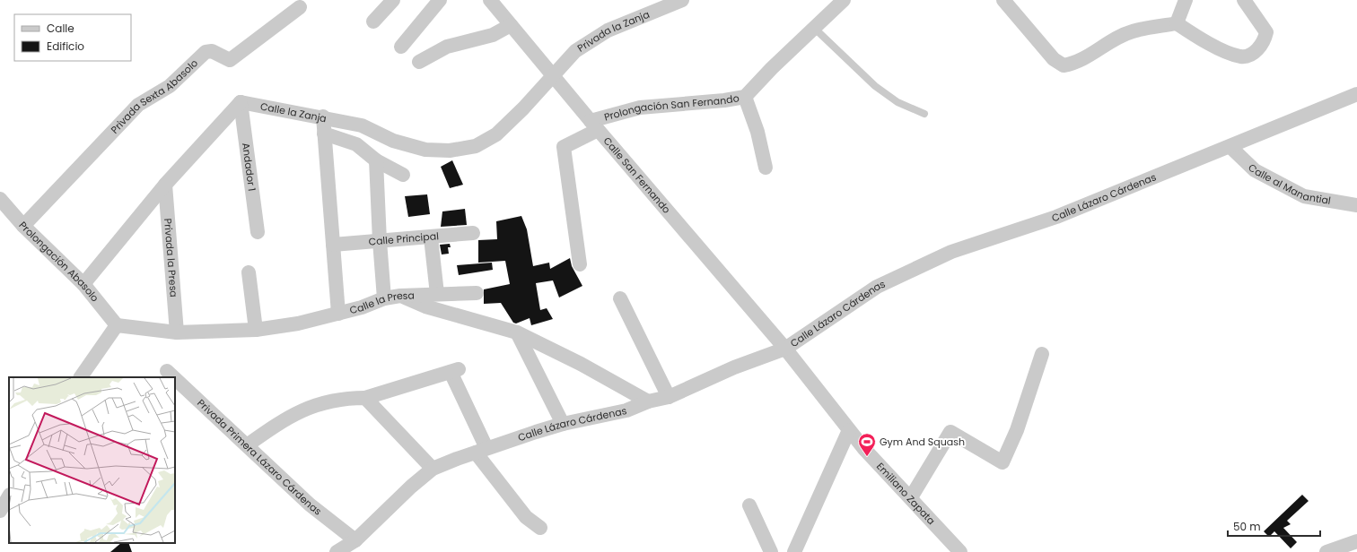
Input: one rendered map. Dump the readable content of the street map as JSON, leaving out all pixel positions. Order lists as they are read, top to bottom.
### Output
{
  "streets": {
    "street": [
      "Privada la Zanja",
      "Privada Sexta Abasolo",
      "Prolongación San Fernando",
      "Calle la Zanja",
      "Andador 1",
      "Calle San Fernando",
      "Calle al Manantial",
      "Calle Lázaro Cárdenas",
      "Calle Principal",
      "Privada la Presa",
      "Prolongación Abasolo",
      "Calle la Presa",
      "Privada Primera Lázaro Cárdenas",
      "Emiliano Zapata"
    ]
  },
  "crossings": [
    ["Privada la Zanja", "Calle la Zanja"],
    ["Privada la Zanja", "Calle San Fernando"],
    ["Privada Sexta Abasolo", "Prolongación Abasolo"],
    ["Prolongación San Fernando", "Calle San Fernando"],
    ["Calle la Zanja", "Andador 1"],
    ["Calle la Zanja", "Calle San Fernando"],
    ["Calle San Fernando", "Calle Lázaro Cárdenas"],
    ["Calle San Fernando", "Emiliano Zapata"],
    ["Calle al Manantial", "Calle Lázaro Cárdenas"],
    ["Calle Lázaro Cárdenas", "Calle la Presa"],
    ["Calle Lázaro Cárdenas", "Privada Primera Lázaro Cárdenas"],
    ["Calle Lázaro Cárdenas", "Emiliano Zapata"],
    ["Privada la Presa", "Calle la Presa"],
    ["Prolongación Abasolo", "Calle la Presa"]
  ],
  "places": {
    "sports": ["Gym And Squash"]
  },
  "legend": ["Calle", "Edificio"],
  "scale_bar": "50 m"
}
